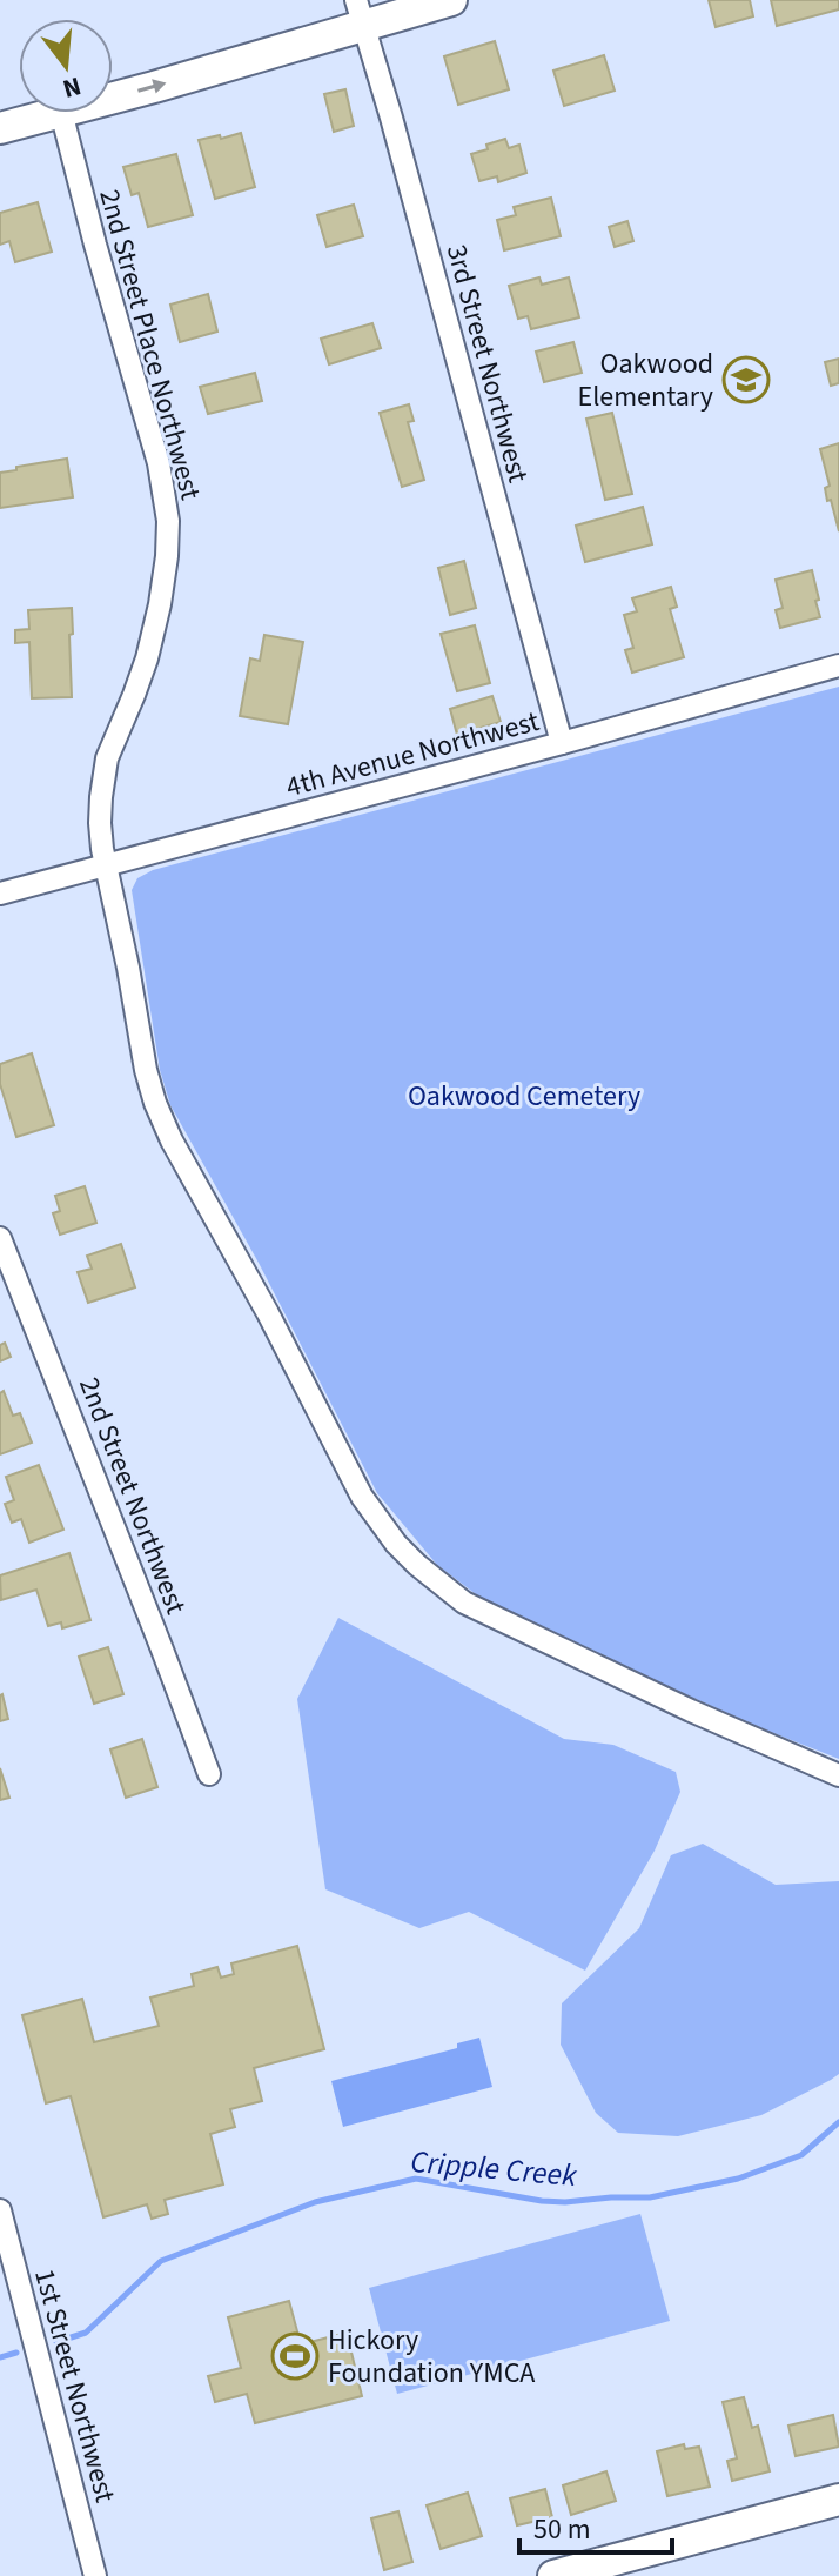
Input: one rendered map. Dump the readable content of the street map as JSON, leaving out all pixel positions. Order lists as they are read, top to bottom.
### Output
{
  "streets": {
    "street": [
      "2nd Street Place Northwest",
      "3rd Street Northwest",
      "4th Avenue Northwest",
      "2nd Street Northwest",
      "1st Street Northwest"
    ]
  },
  "crossings": [
    ["2nd Street Place Northwest", "4th Avenue Northwest"],
    ["3rd Street Northwest", "4th Avenue Northwest"]
  ],
  "water": ["Cripple Creek"],
  "parks": ["Oakwood Cemetery"],
  "places": {
    "school or university": ["Oakwood Elementary"],
    "sports": ["Hickory Foundation YMCA"]
  },
  "scale_bar": "50 m",
  "north": "bottom"
}
